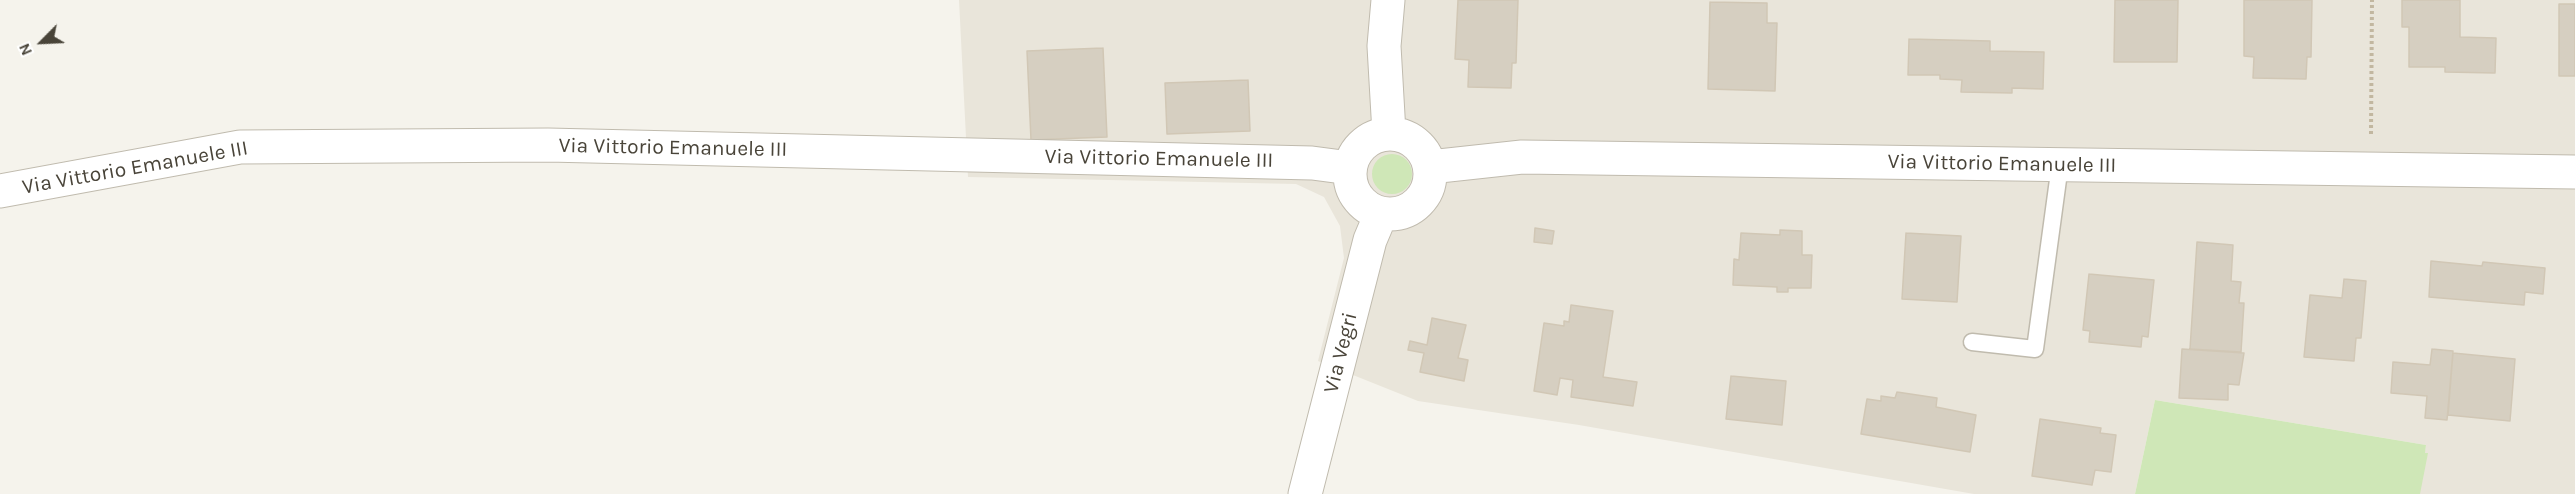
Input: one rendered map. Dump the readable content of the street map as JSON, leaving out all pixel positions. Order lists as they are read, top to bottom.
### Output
{
  "streets": {
    "street": ["Via Vittorio Emanuele III", "Via Vegri"]
  },
  "crossings": [
    ["Via Vittorio Emanuele III", "Via Vegri"]
  ],
  "north": "bottom left"
}
